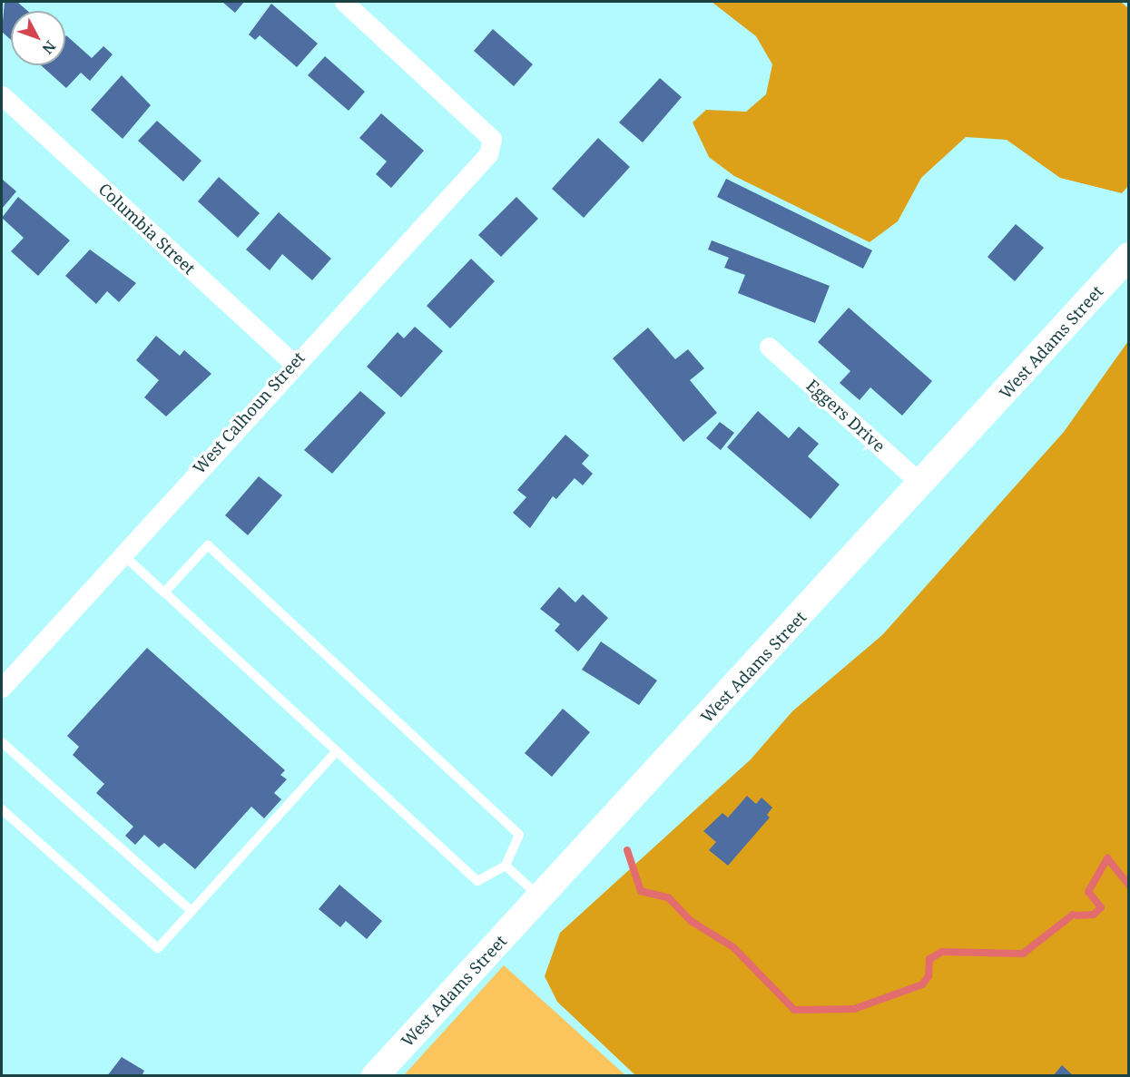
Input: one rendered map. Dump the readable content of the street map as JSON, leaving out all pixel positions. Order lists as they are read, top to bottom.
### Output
{
  "streets": {
    "street": [
      "Columbia Street",
      "West Adams Street",
      "West Calhoun Street",
      "Eggers Drive"
    ]
  },
  "crossings": [
    ["Columbia Street", "West Calhoun Street"],
    ["West Adams Street", "Eggers Drive"]
  ],
  "north": "bottom right"
}
